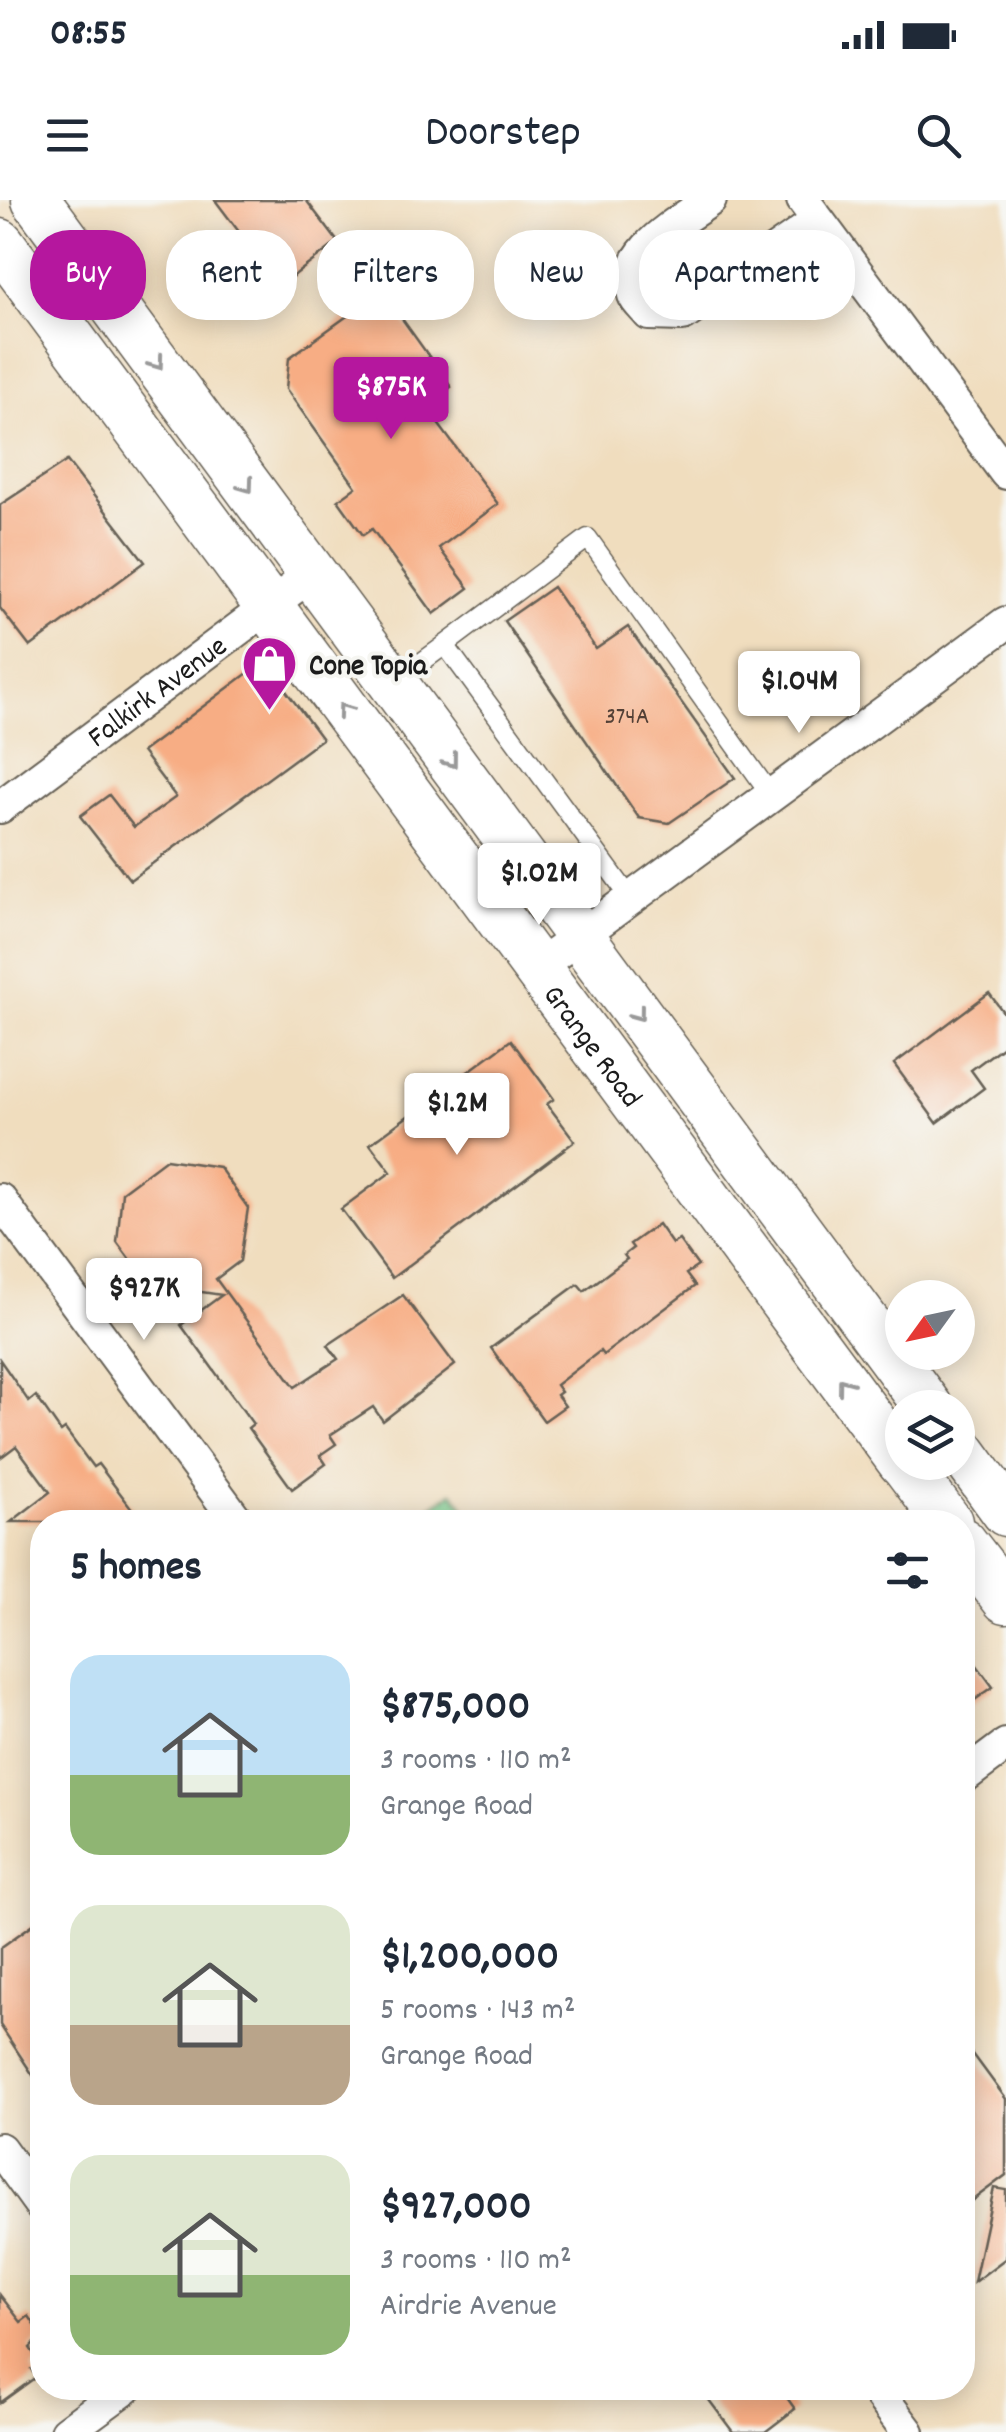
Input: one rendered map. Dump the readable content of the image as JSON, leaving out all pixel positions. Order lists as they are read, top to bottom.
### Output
{
  "streets": {
    "main road": ["Grange Road"],
    "street": ["Falkirk Avenue"]
  },
  "crossings": [
    ["Falkirk Avenue", "Grange Road"]
  ],
  "places": {
    "shop": ["Cone Topia"]
  },
  "house_numbers": ["374A"],
  "north": "bottom left",
  "page": {
    "status": "08:55",
    "header": "Doorstep",
    "chip": [
      "Buy",
      "Rent",
      "Filters",
      "New",
      "Apartment"
    ],
    "price": [
      "$875K",
      "$1.04M",
      "$1.02M",
      "$1.2M",
      "$927K"
    ],
    "heading": "5 homes",
    "list": [
      {
        "name": "$875,000",
        "note": "3 rooms · 110 m² · Grange Road"
      },
      {
        "name": "$1,200,000",
        "note": "5 rooms · 143 m² · Grange Road"
      },
      {
        "name": "$927,000",
        "note": "3 rooms · 110 m² · Airdrie Avenue"
      }
    ]
  }
}
